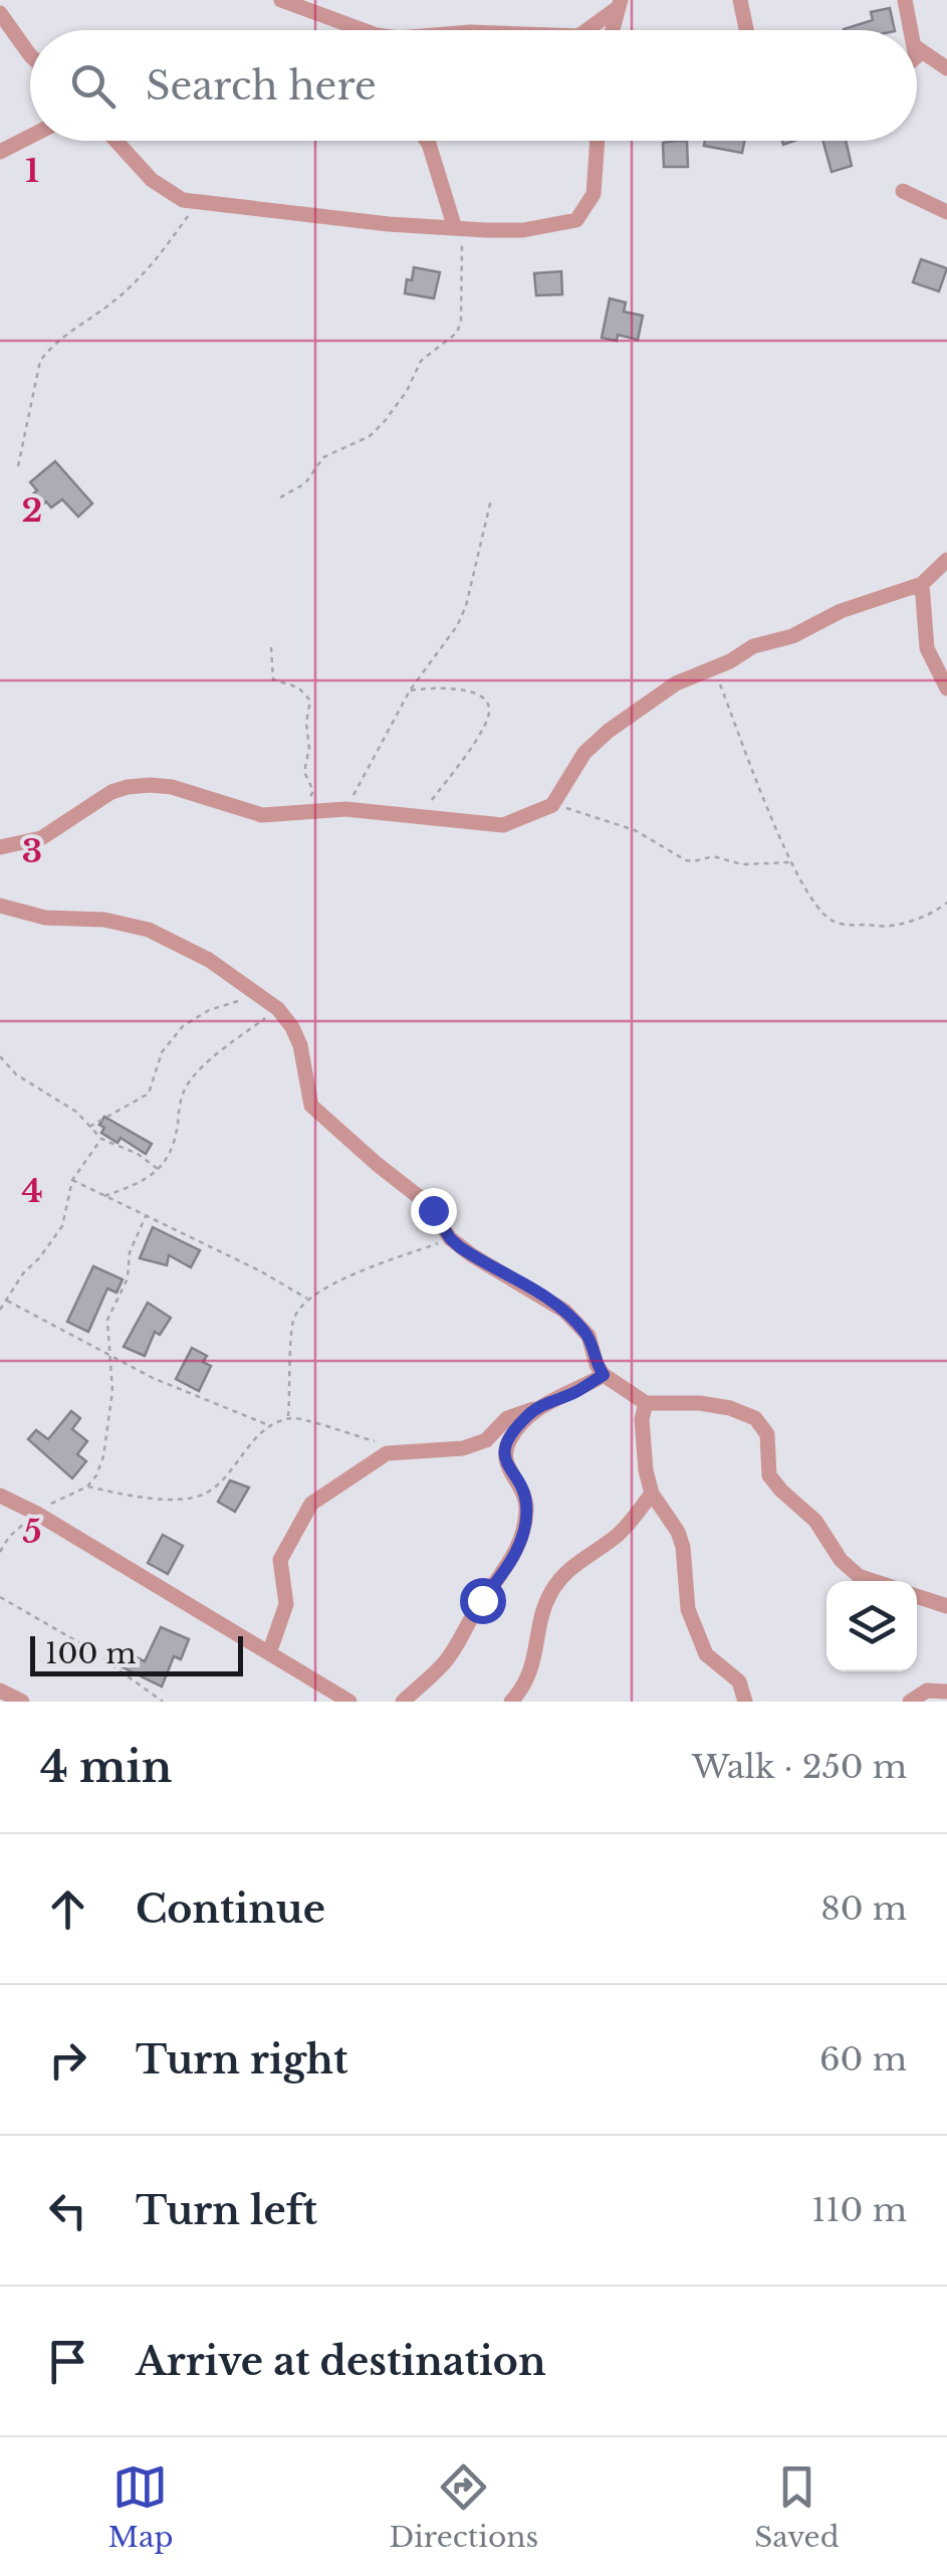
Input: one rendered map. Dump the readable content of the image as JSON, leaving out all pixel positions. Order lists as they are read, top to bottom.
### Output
{
  "scale_bar": "100 m",
  "page": {
    "search": "Search here",
    "scale": "100 m",
    "heading": ["4 min", "Walk · 250 m"],
    "list": [
      ["Continue", "80 m"],
      ["Turn right", "60 m"],
      ["Turn left", "110 m"],
      "Arrive at destination"
    ],
    "nav": ["Map", "Directions", "Saved"]
  },
  "grid": {
    "rows": [
      "1",
      "2",
      "3",
      "4",
      "5"
    ]
  }
}
